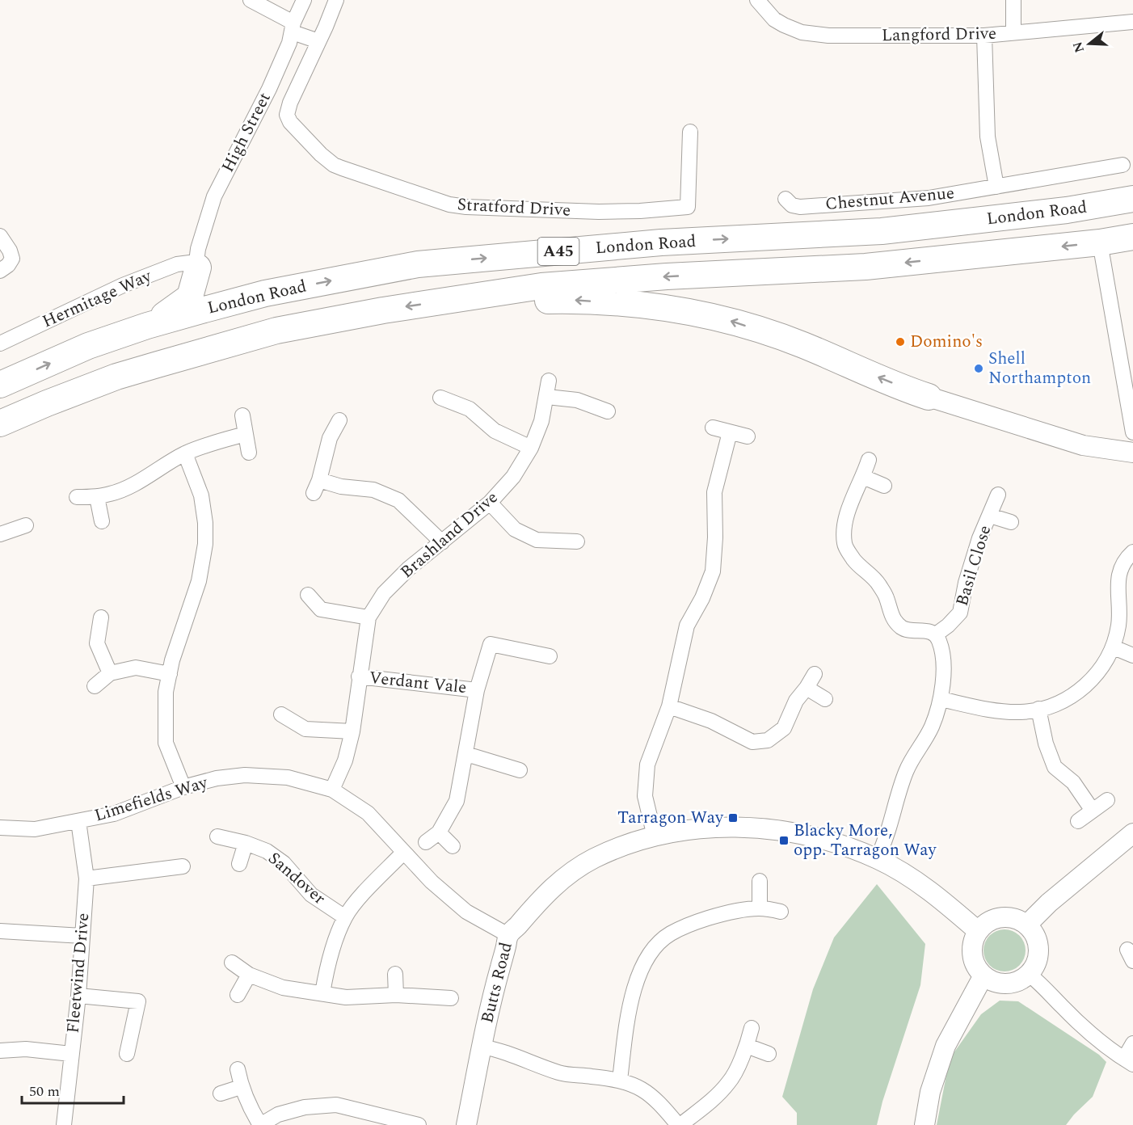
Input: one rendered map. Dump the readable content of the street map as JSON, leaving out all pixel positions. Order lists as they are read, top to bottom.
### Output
{
  "streets": {
    "highway": ["London Road", "A45"],
    "street": [
      "Langford Drive",
      "High Street",
      "Chestnut Avenue",
      "Stratford Drive",
      "Hermitage Way",
      "Brashland Drive",
      "Basil Close",
      "Verdant Vale",
      "Limefields Way",
      "Sandover",
      "Fleetwind Drive",
      "Butts Road"
    ]
  },
  "crossings": [
    ["High Street", "Hermitage Way"],
    ["Brashland Drive", "Verdant Vale"],
    ["Brashland Drive", "Limefields Way"],
    ["Limefields Way", "Fleetwind Drive"],
    ["Limefields Way", "Butts Road"]
  ],
  "places": {
    "other": ["Domino's", "Shell Northampton"],
    "transit": ["Tarragon Way", "Blacky More, opp. Tarragon Way"]
  },
  "scale_bar": "50 m",
  "north": "left"
}
